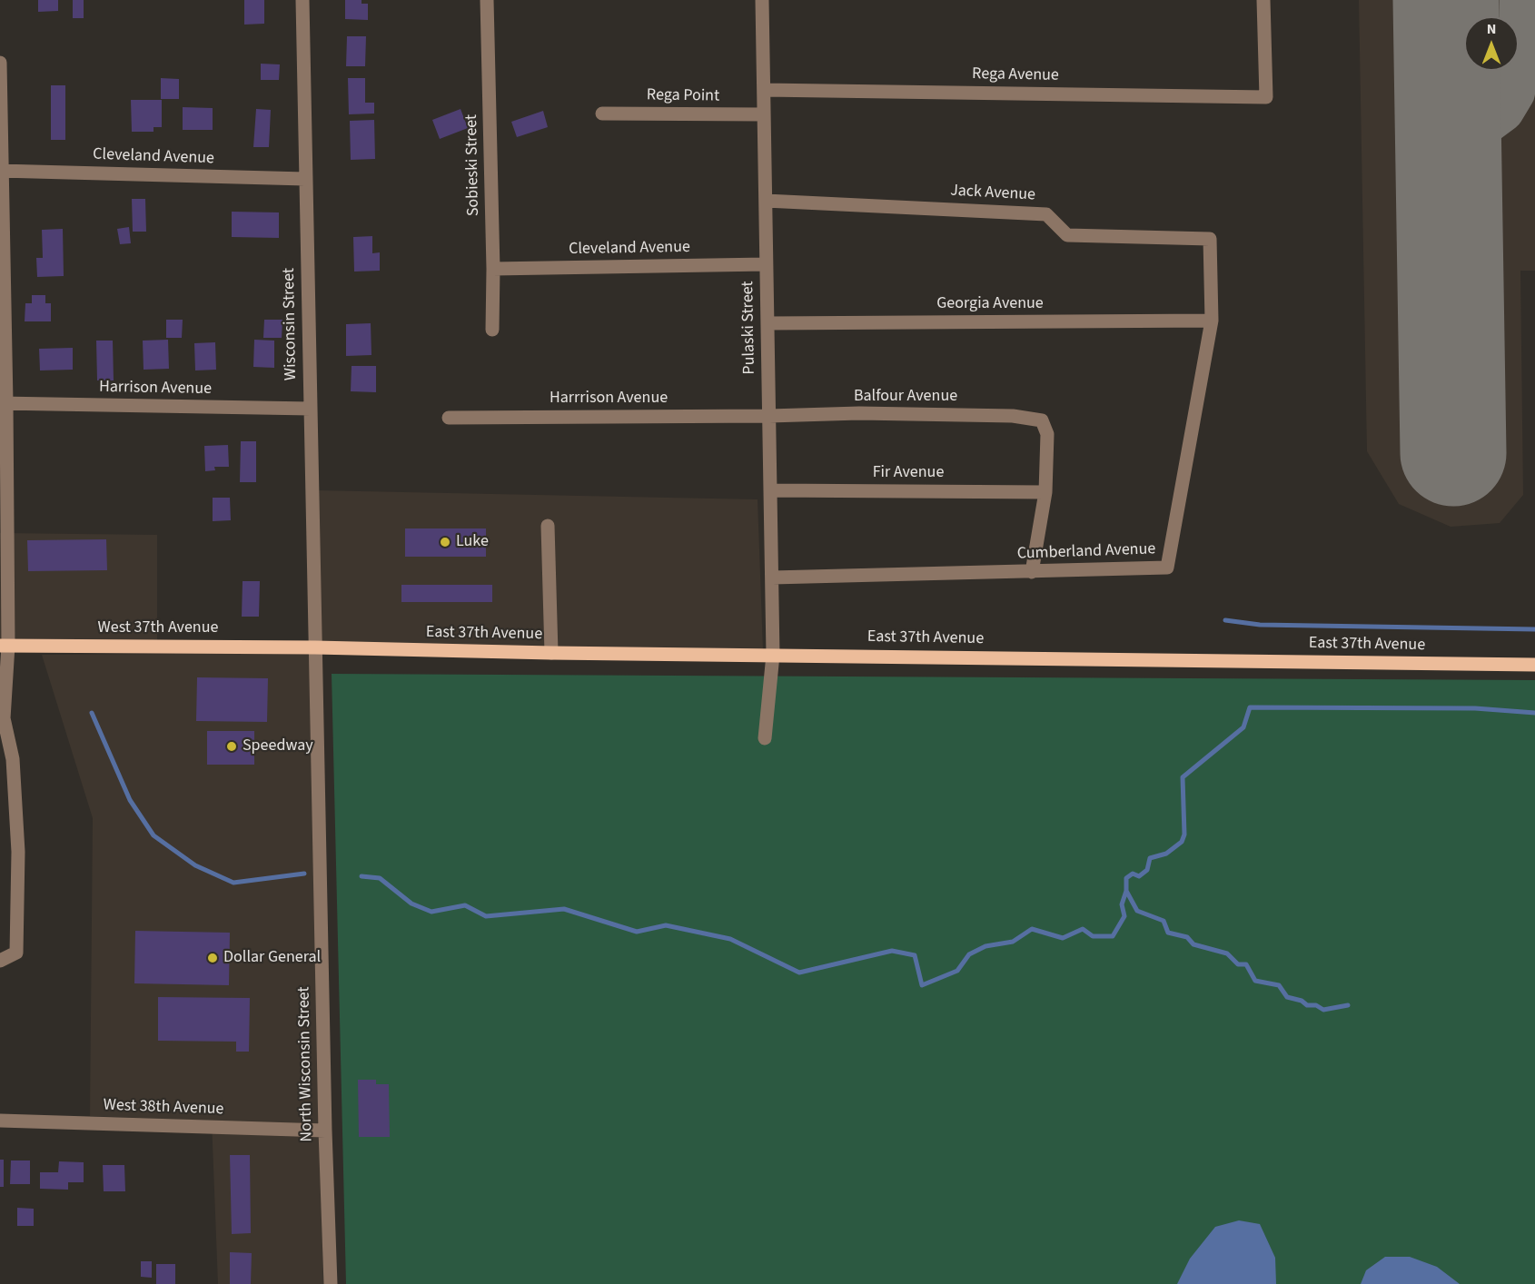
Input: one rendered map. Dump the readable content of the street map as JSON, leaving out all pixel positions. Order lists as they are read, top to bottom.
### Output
{
  "streets": {
    "main road": ["West 37th Avenue", "East 37th Avenue"],
    "street": [
      "Rega Avenue",
      "Rega Point",
      "Cleveland Avenue",
      "Sobieski Street",
      "Jack Avenue",
      "Georgia Avenue",
      "Wisconsin Street",
      "Pulaski Street",
      "Harrison Avenue",
      "Balfour Avenue",
      "Harrrison Avenue",
      "Fir Avenue",
      "Cumberland Avenue",
      "North Wisconsin Street",
      "West 38th Avenue"
    ]
  },
  "crossings": [
    ["Rega Avenue", "Pulaski Street"],
    ["Rega Point", "Pulaski Street"],
    ["Cleveland Avenue", "Sobieski Street"],
    ["Cleveland Avenue", "Wisconsin Street"],
    ["Cleveland Avenue", "Pulaski Street"],
    ["Jack Avenue", "Pulaski Street"],
    ["Jack Avenue", "Cumberland Avenue"],
    ["Georgia Avenue", "Pulaski Street"],
    ["Georgia Avenue", "Cumberland Avenue"],
    ["Wisconsin Street", "Harrison Avenue"],
    ["Wisconsin Street", "West 37th Avenue"],
    ["Wisconsin Street", "East 37th Avenue"],
    ["Wisconsin Street", "North Wisconsin Street"],
    ["Pulaski Street", "Balfour Avenue"],
    ["Pulaski Street", "Harrrison Avenue"],
    ["Pulaski Street", "Fir Avenue"],
    ["Pulaski Street", "Cumberland Avenue"],
    ["Pulaski Street", "East 37th Avenue"],
    ["Balfour Avenue", "Harrrison Avenue"],
    ["Balfour Avenue", "Fir Avenue"],
    ["West 37th Avenue", "East 37th Avenue"],
    ["West 37th Avenue", "North Wisconsin Street"],
    ["East 37th Avenue", "North Wisconsin Street"],
    ["North Wisconsin Street", "West 38th Avenue"]
  ],
  "places": ["Luke", "Speedway", "Dollar General"],
  "north": "top"
}
